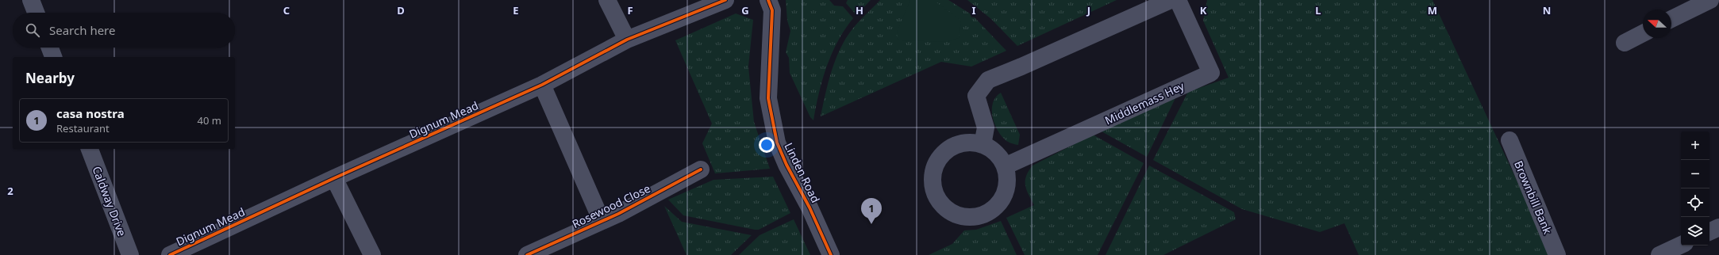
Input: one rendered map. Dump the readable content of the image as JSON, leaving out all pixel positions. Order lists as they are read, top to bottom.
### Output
{
  "streets": {
    "street": [
      "Middlemass Hey",
      "Dignum Mead",
      "Linden Road",
      "Brownbill Bank",
      "Caldway Drive",
      "Rosewood Close"
    ]
  },
  "crossings": [
    ["Dignum Mead", "Rosewood Close"]
  ],
  "north": "left",
  "page": {
    "search": "Search here",
    "heading": "Nearby",
    "list": [
      {
        "mark": "1",
        "name": "casa nostra",
        "note": "Restaurant",
        "value": "40 m"
      }
    ],
    "map_buttons": ["+", "−"],
    "pins": "1"
  },
  "grid": {
    "columns": [
      "C",
      "D",
      "E",
      "F",
      "G",
      "H",
      "I",
      "J",
      "K",
      "L",
      "M",
      "N"
    ],
    "rows": ["2"]
  }
}
